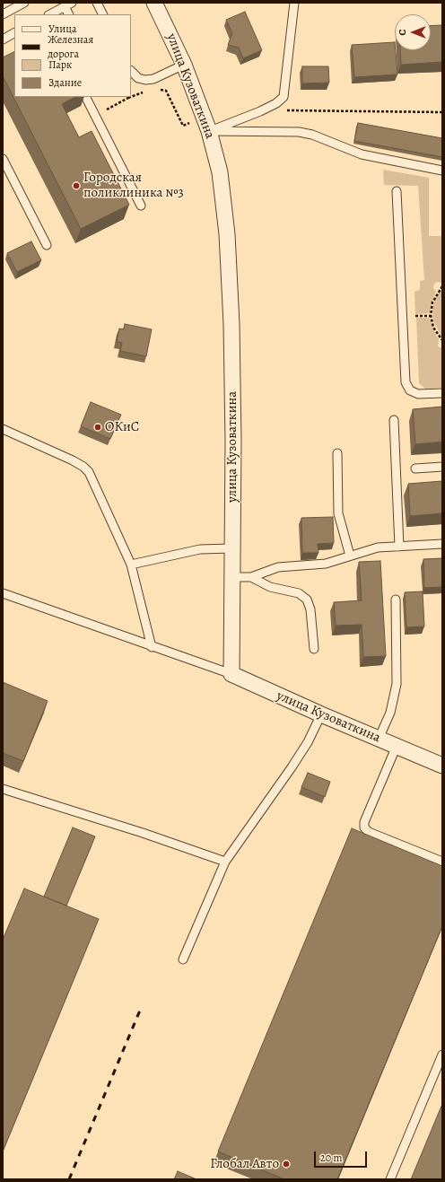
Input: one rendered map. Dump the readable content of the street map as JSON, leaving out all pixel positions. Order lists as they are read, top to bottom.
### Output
{
  "streets": {
    "street": ["улица Кузоваткина"]
  },
  "places": ["Городская поликлиника №3", "ОКиС", "Глобал Авто"],
  "legend": [
    "Улица",
    "Железная дорога",
    "Парк",
    "Здание"
  ],
  "scale_bar": "20 m",
  "north": "left"
}
